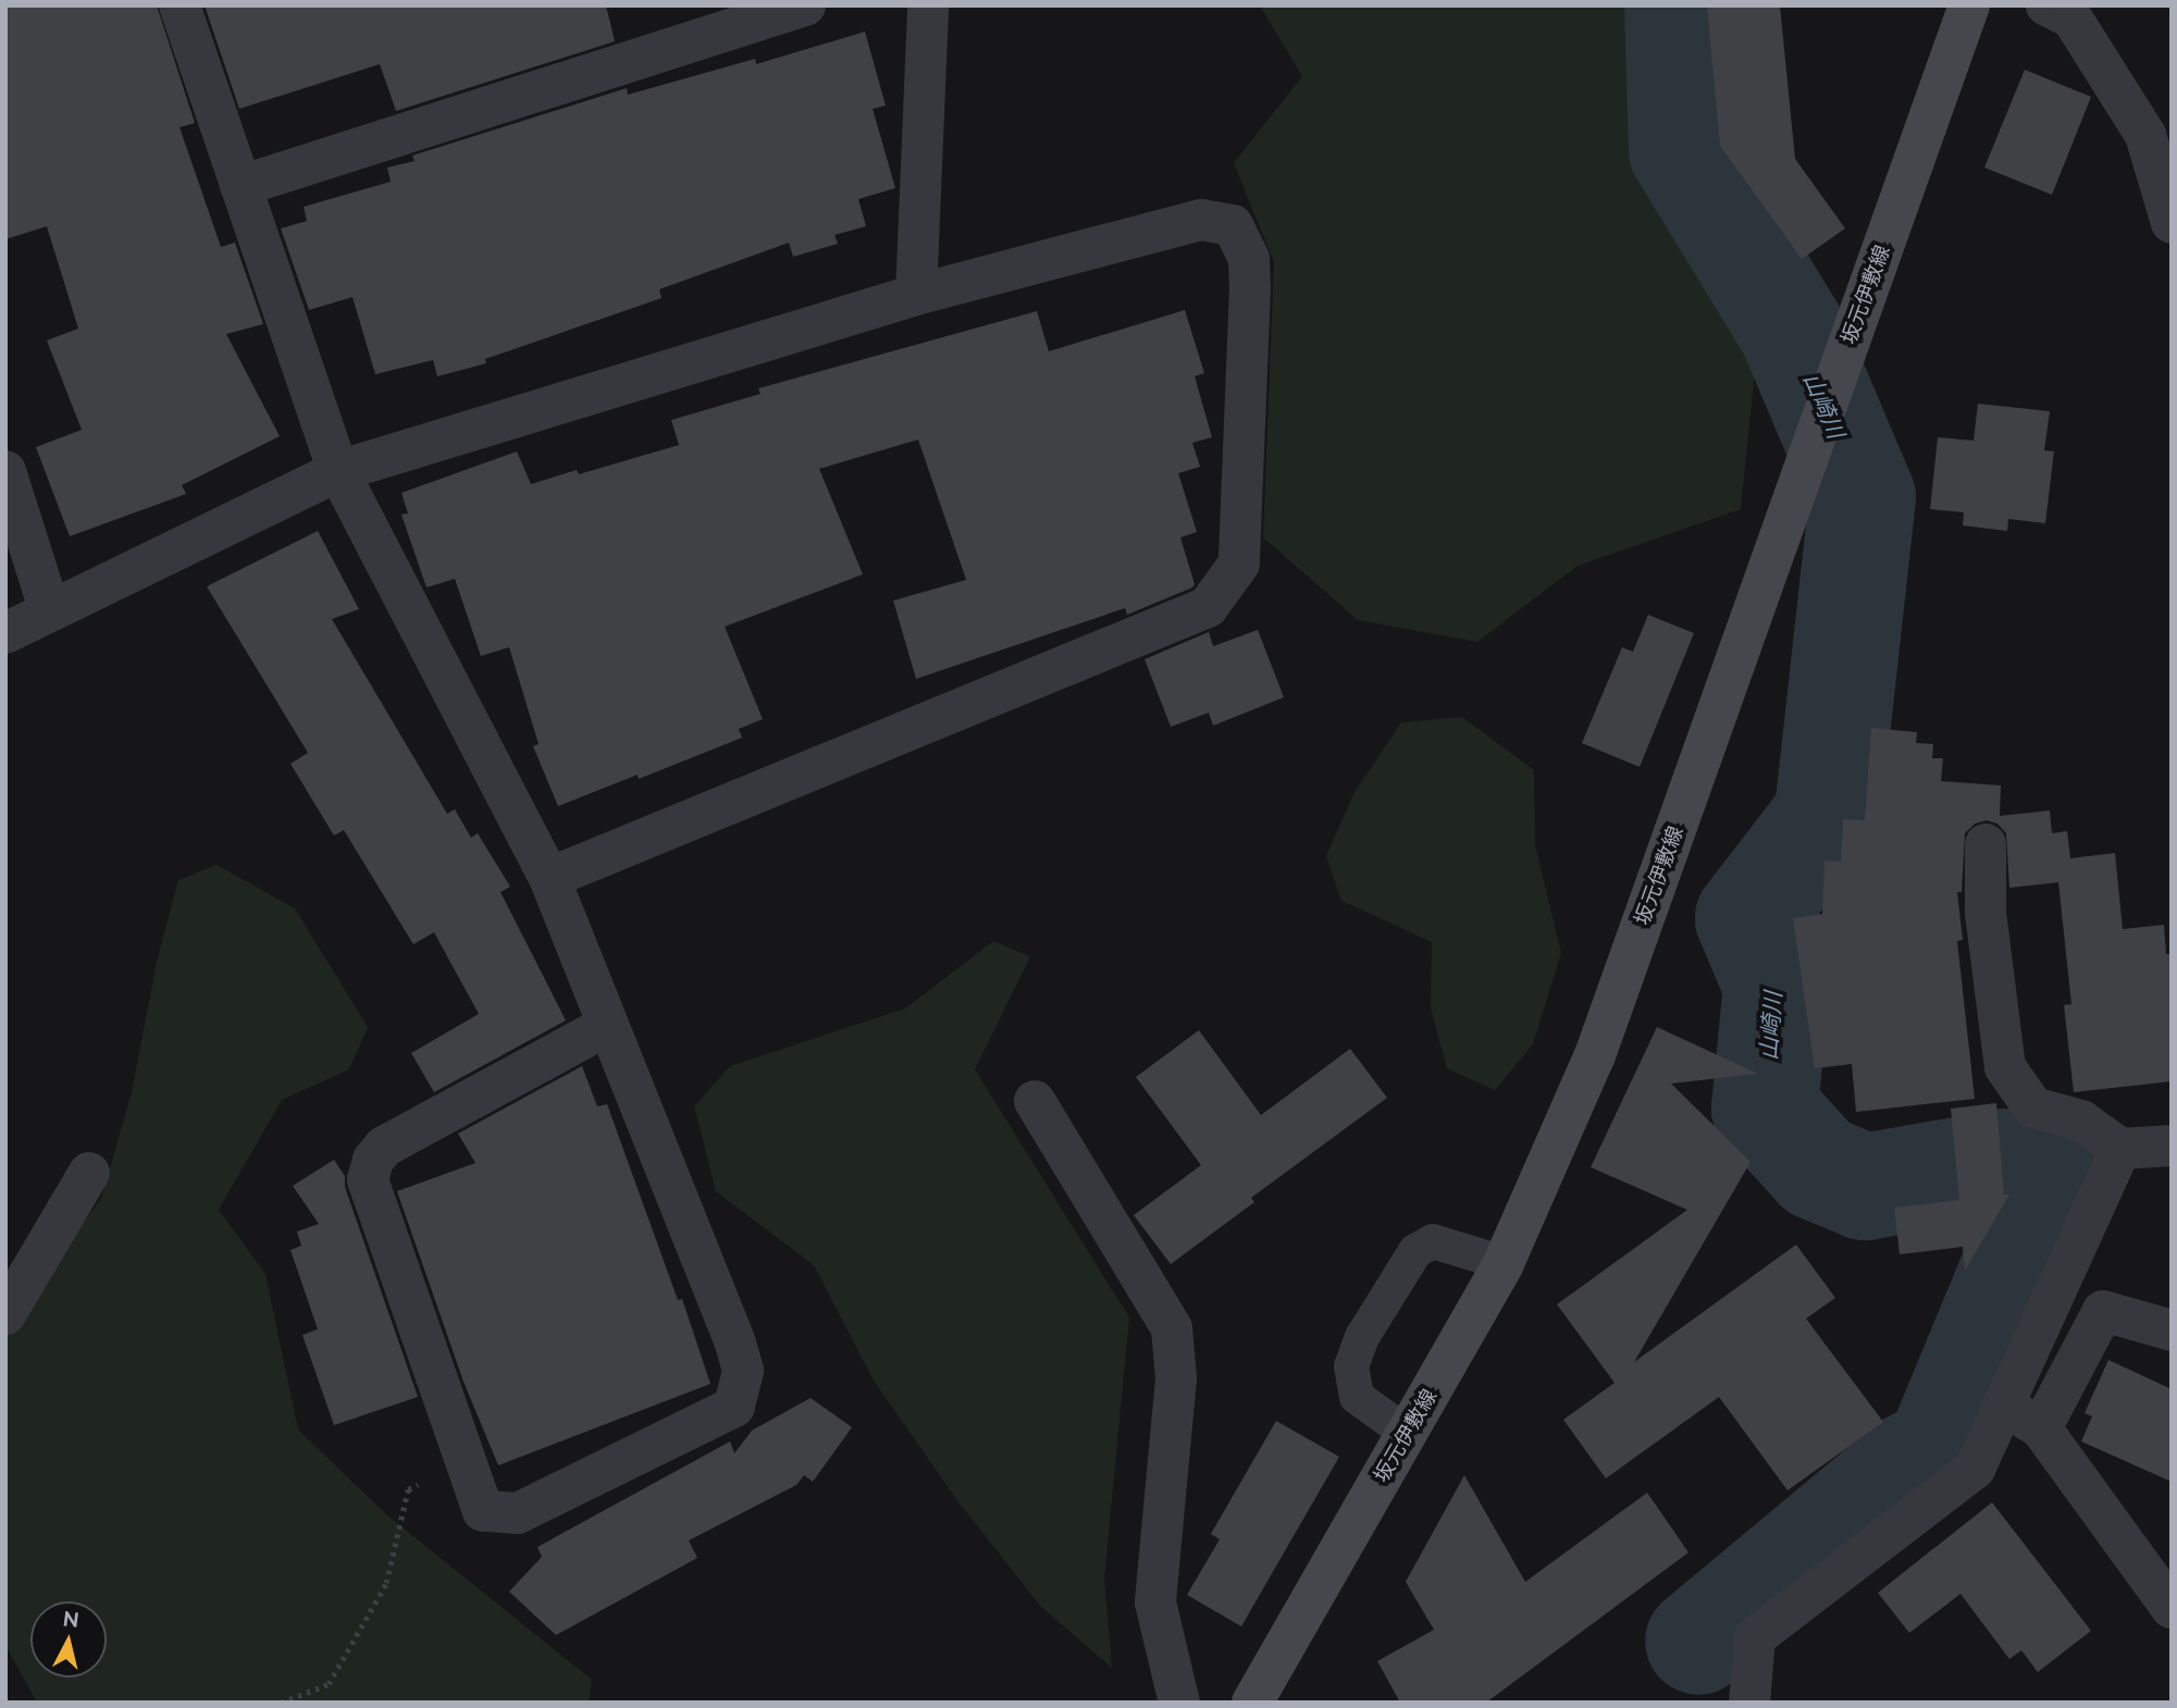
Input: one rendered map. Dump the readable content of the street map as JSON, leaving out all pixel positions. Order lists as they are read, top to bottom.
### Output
{
  "streets": {
    "main road": ["坂元伊敷線"]
  },
  "water": ["山崎川"],
  "north": "top"
}
